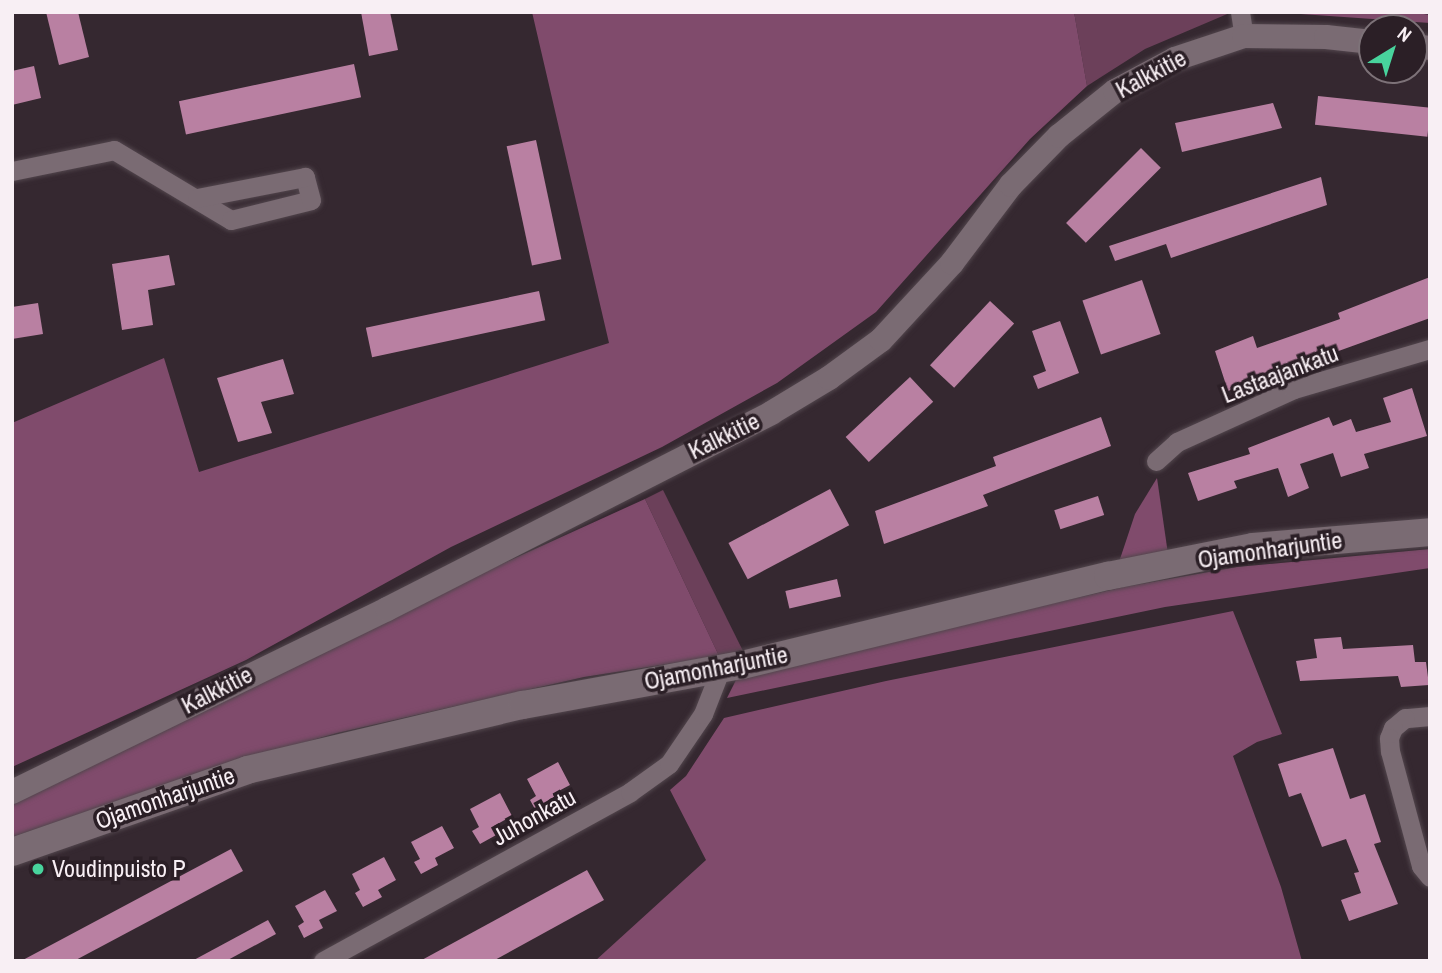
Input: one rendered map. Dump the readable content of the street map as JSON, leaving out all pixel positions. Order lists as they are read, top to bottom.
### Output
{
  "streets": {
    "main road": ["Ojamonharjuntie"],
    "street": ["Kalkkitie", "Lastaajankatu", "Juhonkatu"]
  },
  "crossings": [
    ["Ojamonharjuntie", "Juhonkatu"]
  ],
  "places": ["Voudinpuisto P"],
  "north": "top right"
}
